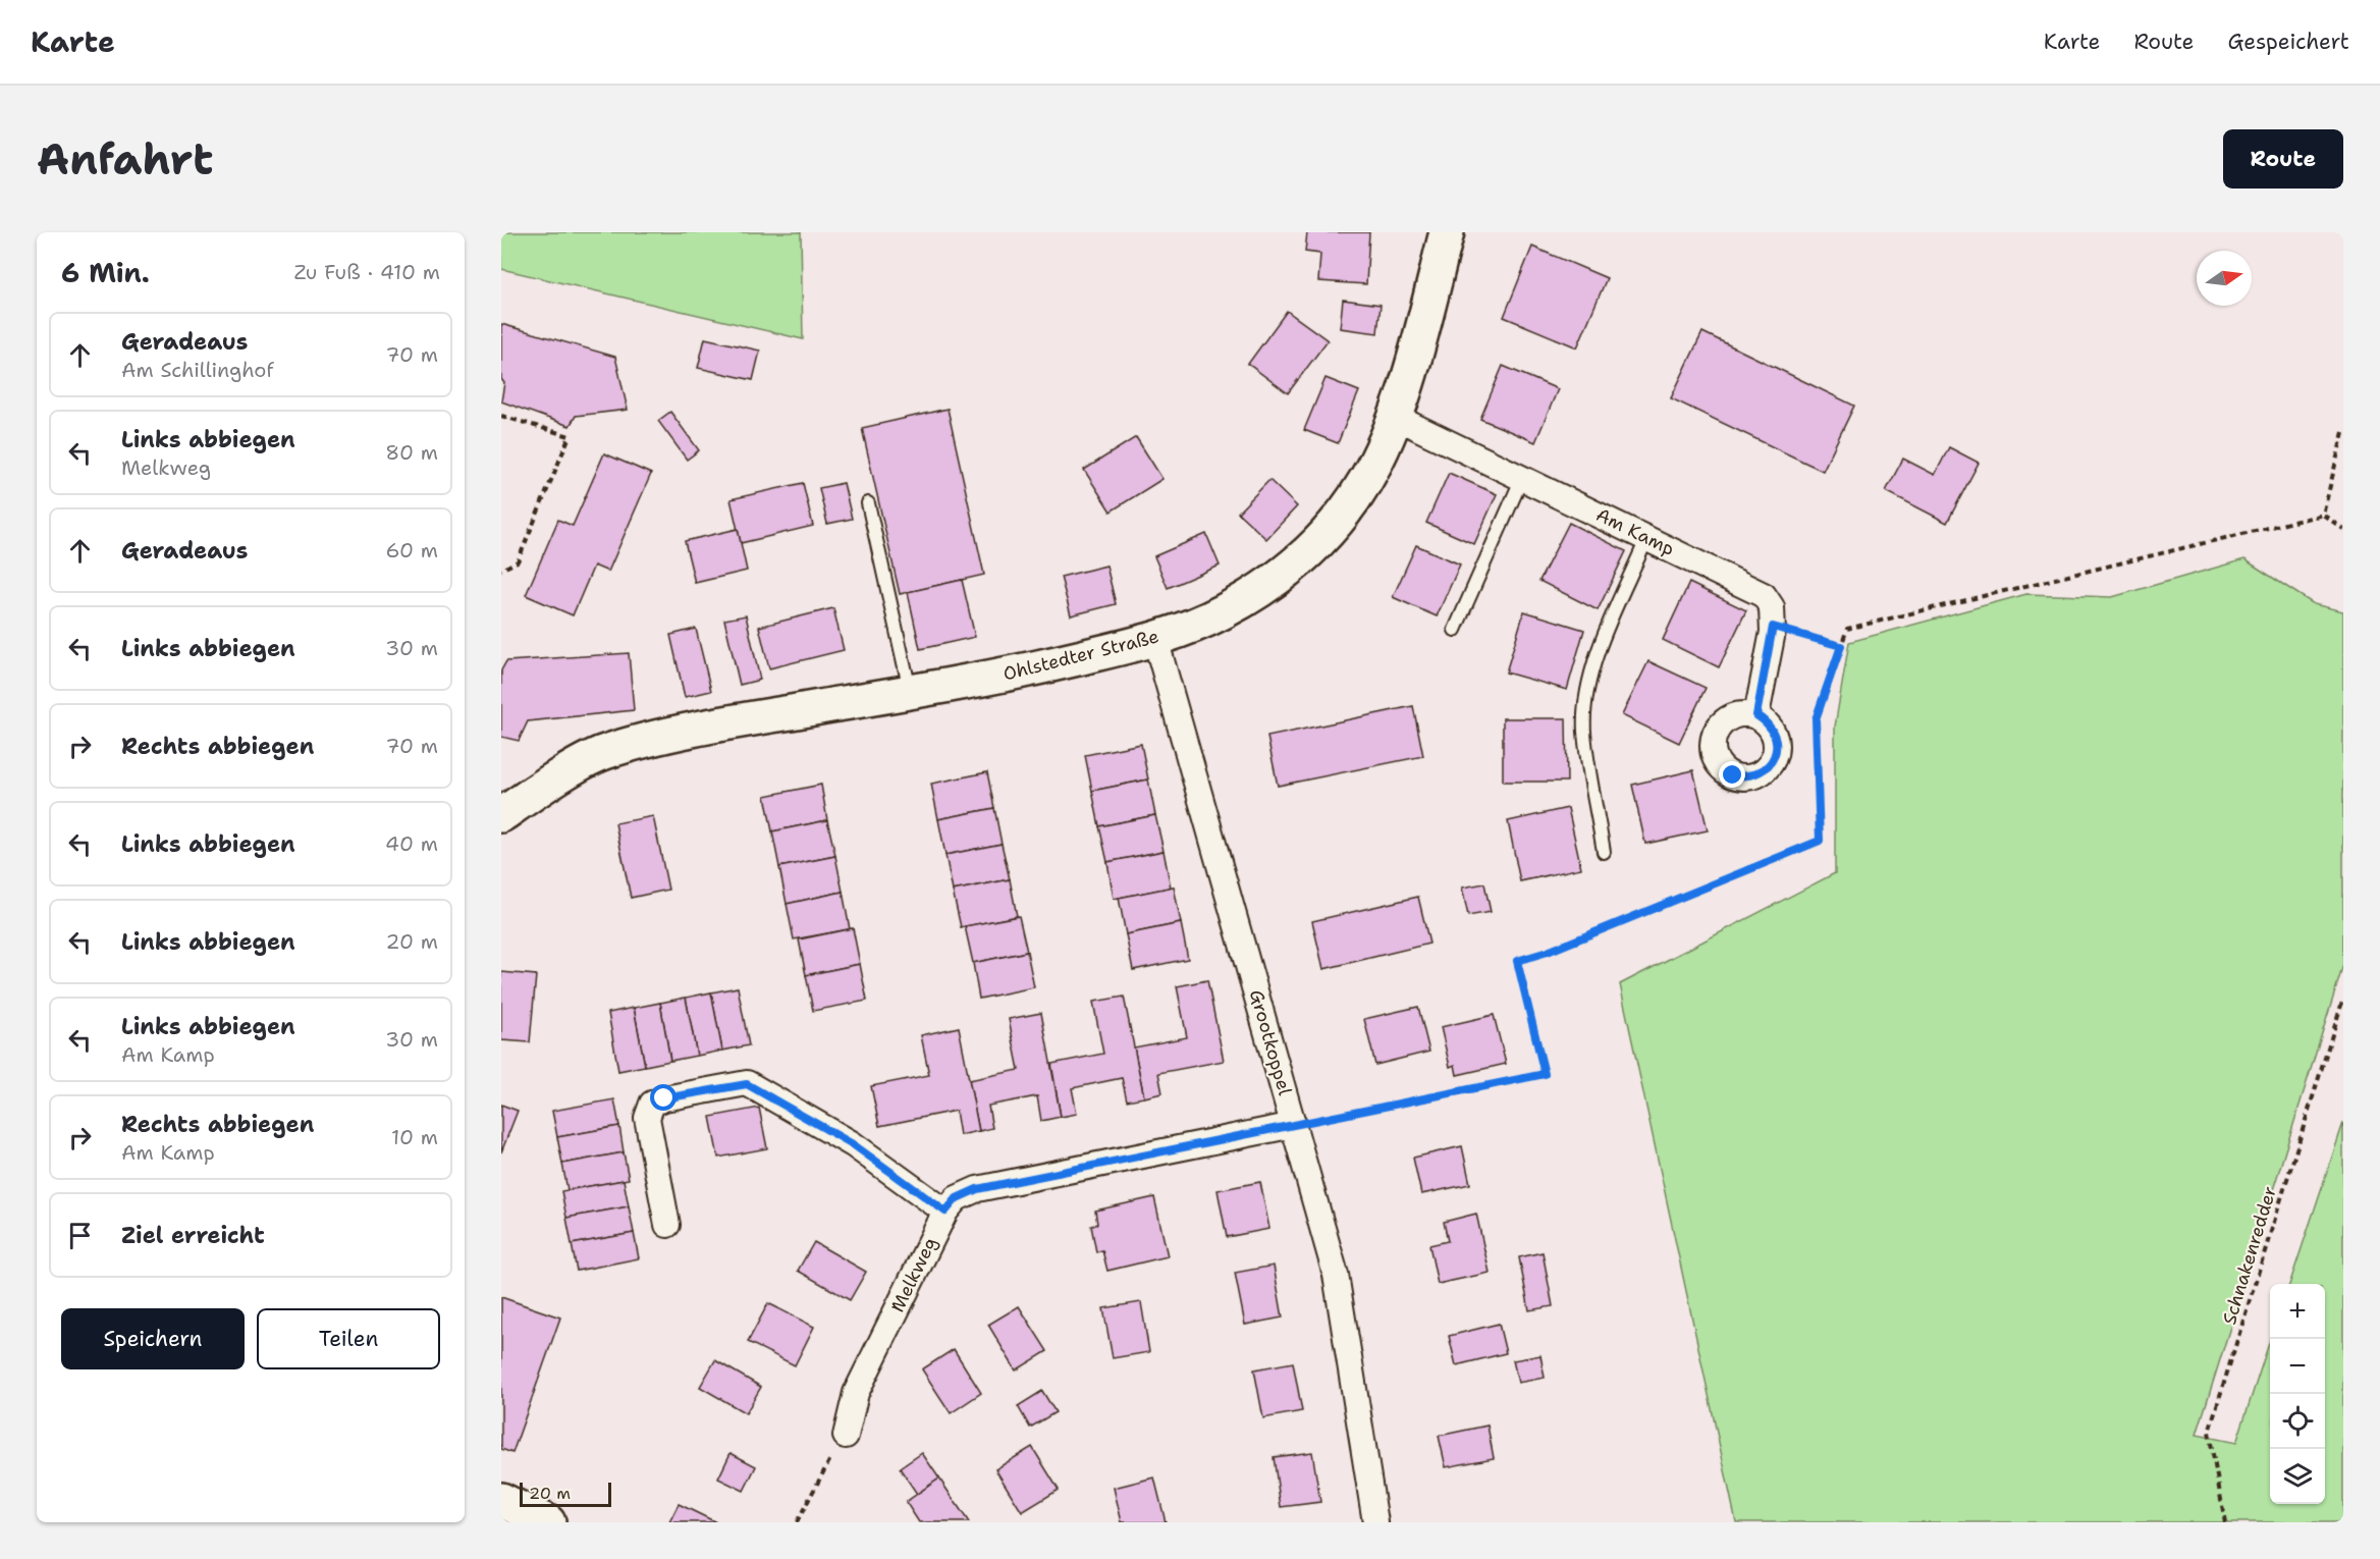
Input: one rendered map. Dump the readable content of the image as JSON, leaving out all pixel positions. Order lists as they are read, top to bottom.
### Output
{
  "streets": {
    "street": [
      "Am Kamp",
      "Ohlstedter Straße",
      "Grootkoppel",
      "Melkweg"
    ],
    "path": ["Schnakenredder"]
  },
  "crossings": [
    ["Am Kamp", "Ohlstedter Straße"],
    ["Ohlstedter Straße", "Grootkoppel"],
    ["Grootkoppel", "Melkweg"]
  ],
  "scale_bar": "20 m",
  "north": "right",
  "page": {
    "header": "Karte",
    "nav": ["Karte", "Route", "Gespeichert"],
    "buttons": [
      "Route",
      ["Speichern", "Teilen"]
    ],
    "title": "Anfahrt",
    "heading": ["6 Min.", "Zu Fuß · 410 m"],
    "list": [
      ["Geradeaus", "Am Schillinghof", "70 m"],
      ["Links abbiegen", "Melkweg", "80 m"],
      ["Geradeaus", "60 m"],
      ["Links abbiegen", "30 m"],
      ["Rechts abbiegen", "70 m"],
      ["Links abbiegen", "40 m"],
      ["Links abbiegen", "20 m"],
      ["Links abbiegen", "Am Kamp", "30 m"],
      ["Rechts abbiegen", "Am Kamp", "10 m"],
      "Ziel erreicht"
    ],
    "map_buttons": ["+", "−"],
    "scale": "20 m"
  }
}
